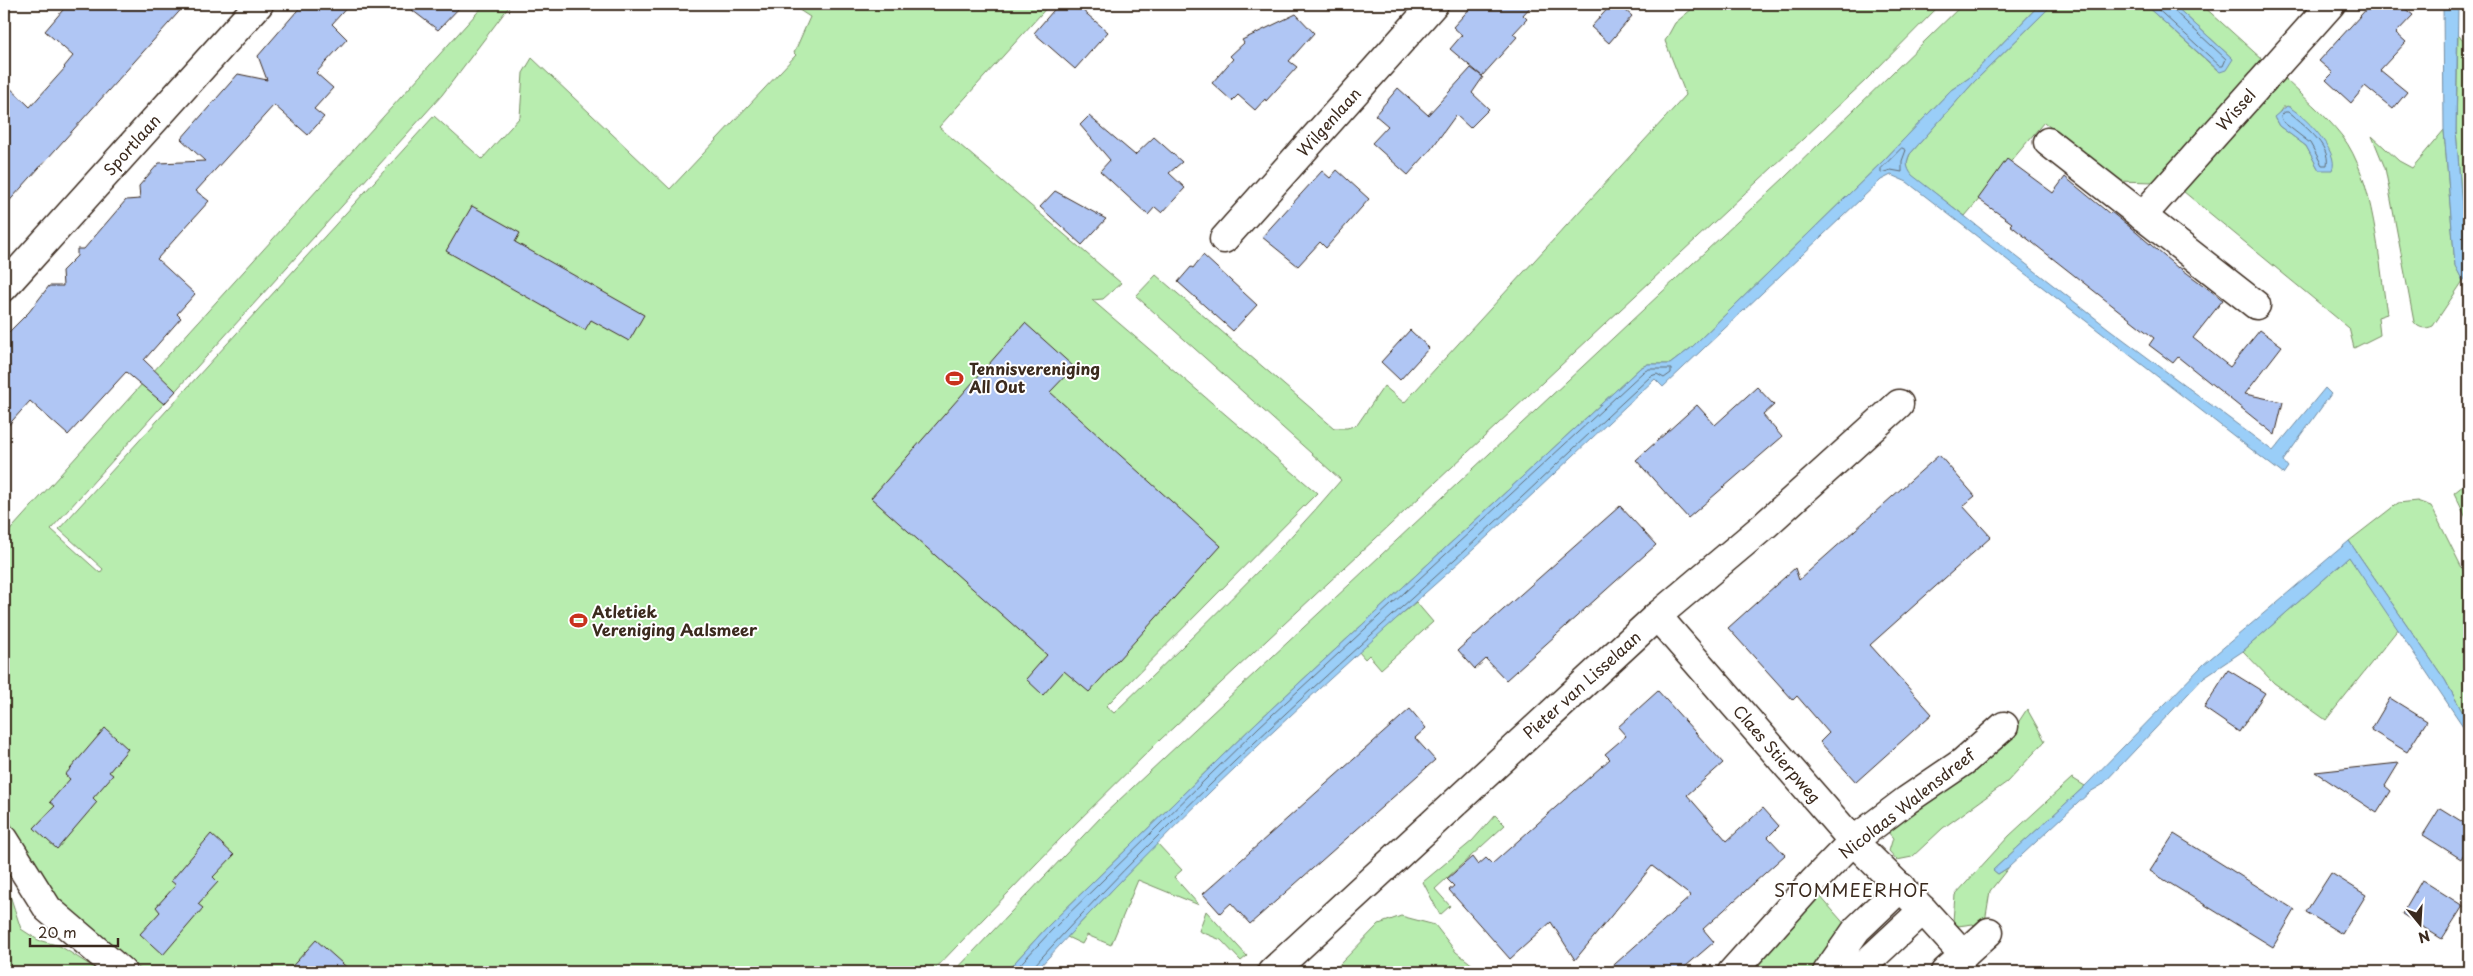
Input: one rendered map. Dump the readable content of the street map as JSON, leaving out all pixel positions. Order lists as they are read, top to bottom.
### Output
{
  "streets": {
    "street": [
      "Wissel",
      "Wilgenlaan",
      "Sportlaan",
      "Pieter van Lisselaan",
      "Claes Stierpweg",
      "Nicolaas Walensdreef"
    ]
  },
  "crossings": [
    ["Pieter van Lisselaan", "Claes Stierpweg"],
    ["Claes Stierpweg", "Nicolaas Walensdreef"]
  ],
  "districts": ["STOMMEERHOF"],
  "places": {
    "sports": ["Tennisvereniging All Out", "Atletiek Vereniging Aalsmeer"]
  },
  "scale_bar": "20 m",
  "north": "bottom"
}
